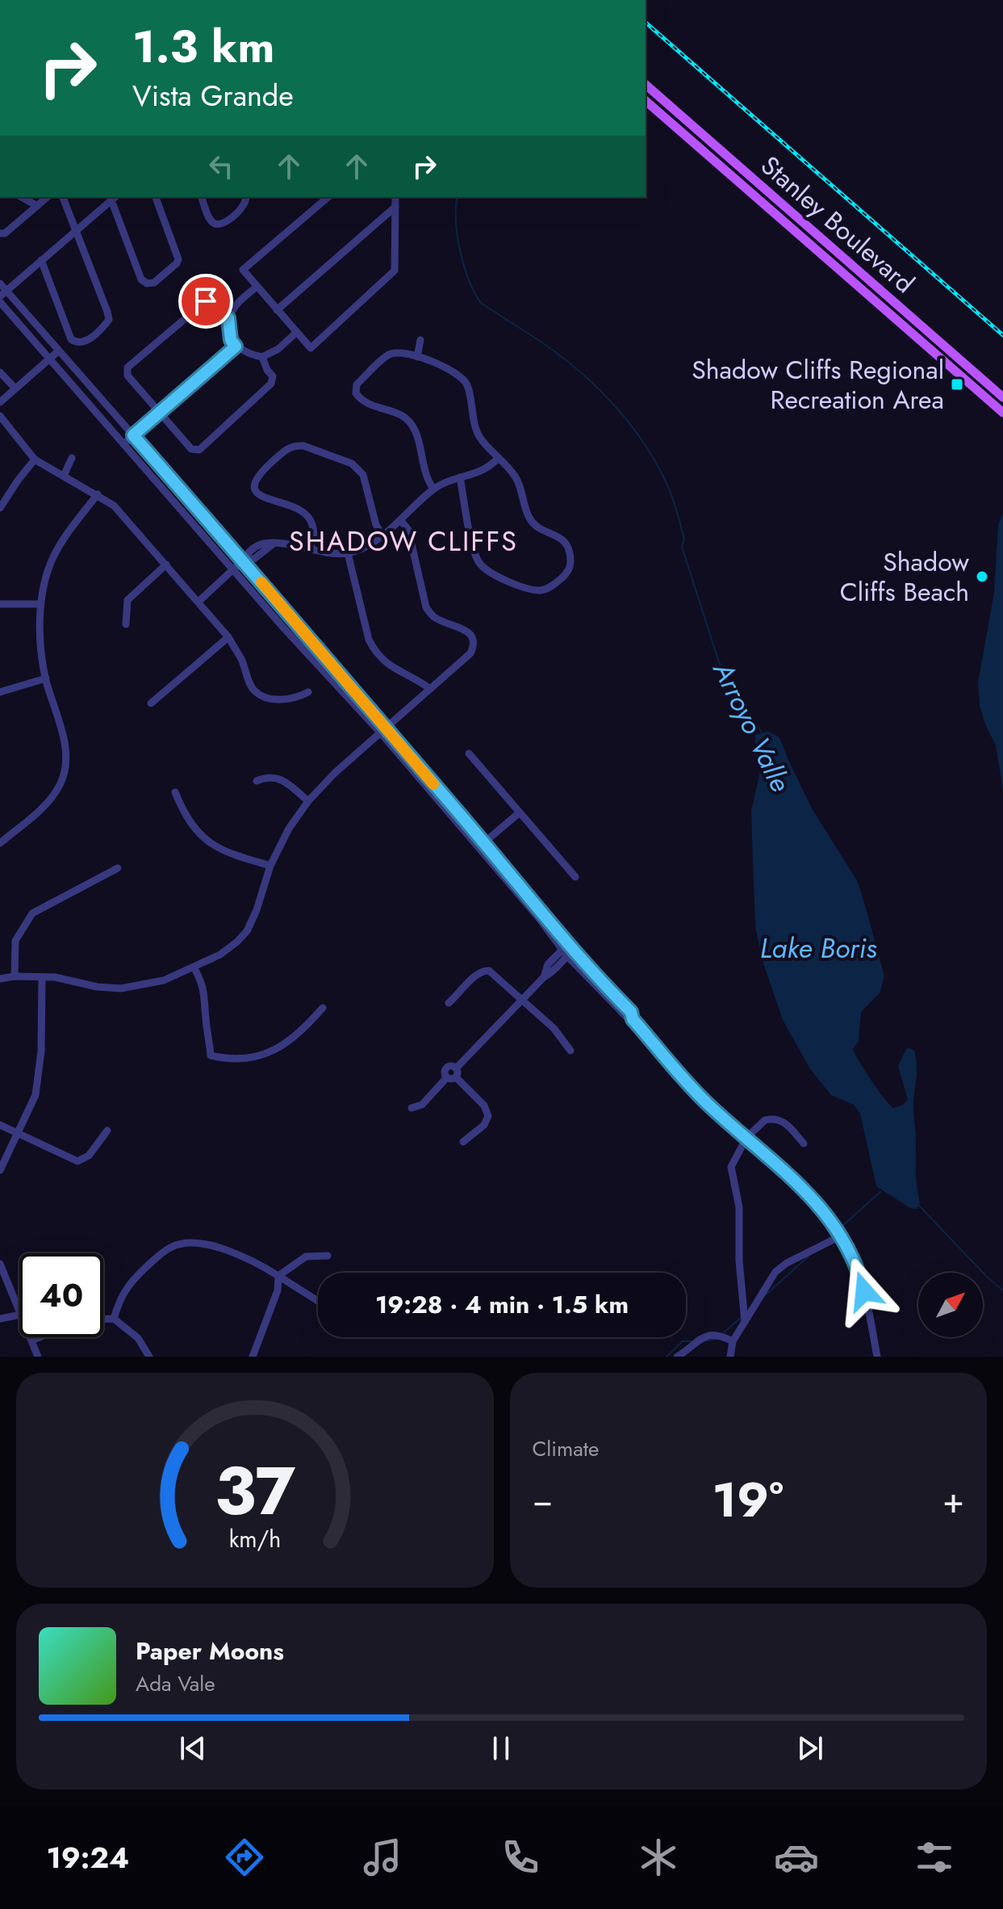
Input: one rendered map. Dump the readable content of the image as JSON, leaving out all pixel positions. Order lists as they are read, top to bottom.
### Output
{
  "streets": {
    "main road": ["Stanley Boulevard"]
  },
  "districts": ["SHADOW CLIFFS"],
  "water": ["Arroyo Valle", "Lake Boris"],
  "places": {
    "transit": ["Shadow Cliffs Regional Recreation Area"],
    "other": ["Shadow Cliffs Beach"]
  },
  "north": "top right",
  "page": {
    "turn": ["1.3 km", "Vista Grande"],
    "limit": "40",
    "trip": "19:28 · 4 min · 1.5 km",
    "tile": "Climate",
    "heat": ["−", "19°", "+"],
    "song": ["Paper Moons", "Ada Vale"],
    "tabs": "19:24",
    "gauge": ["37", "km/h"]
  }
}
